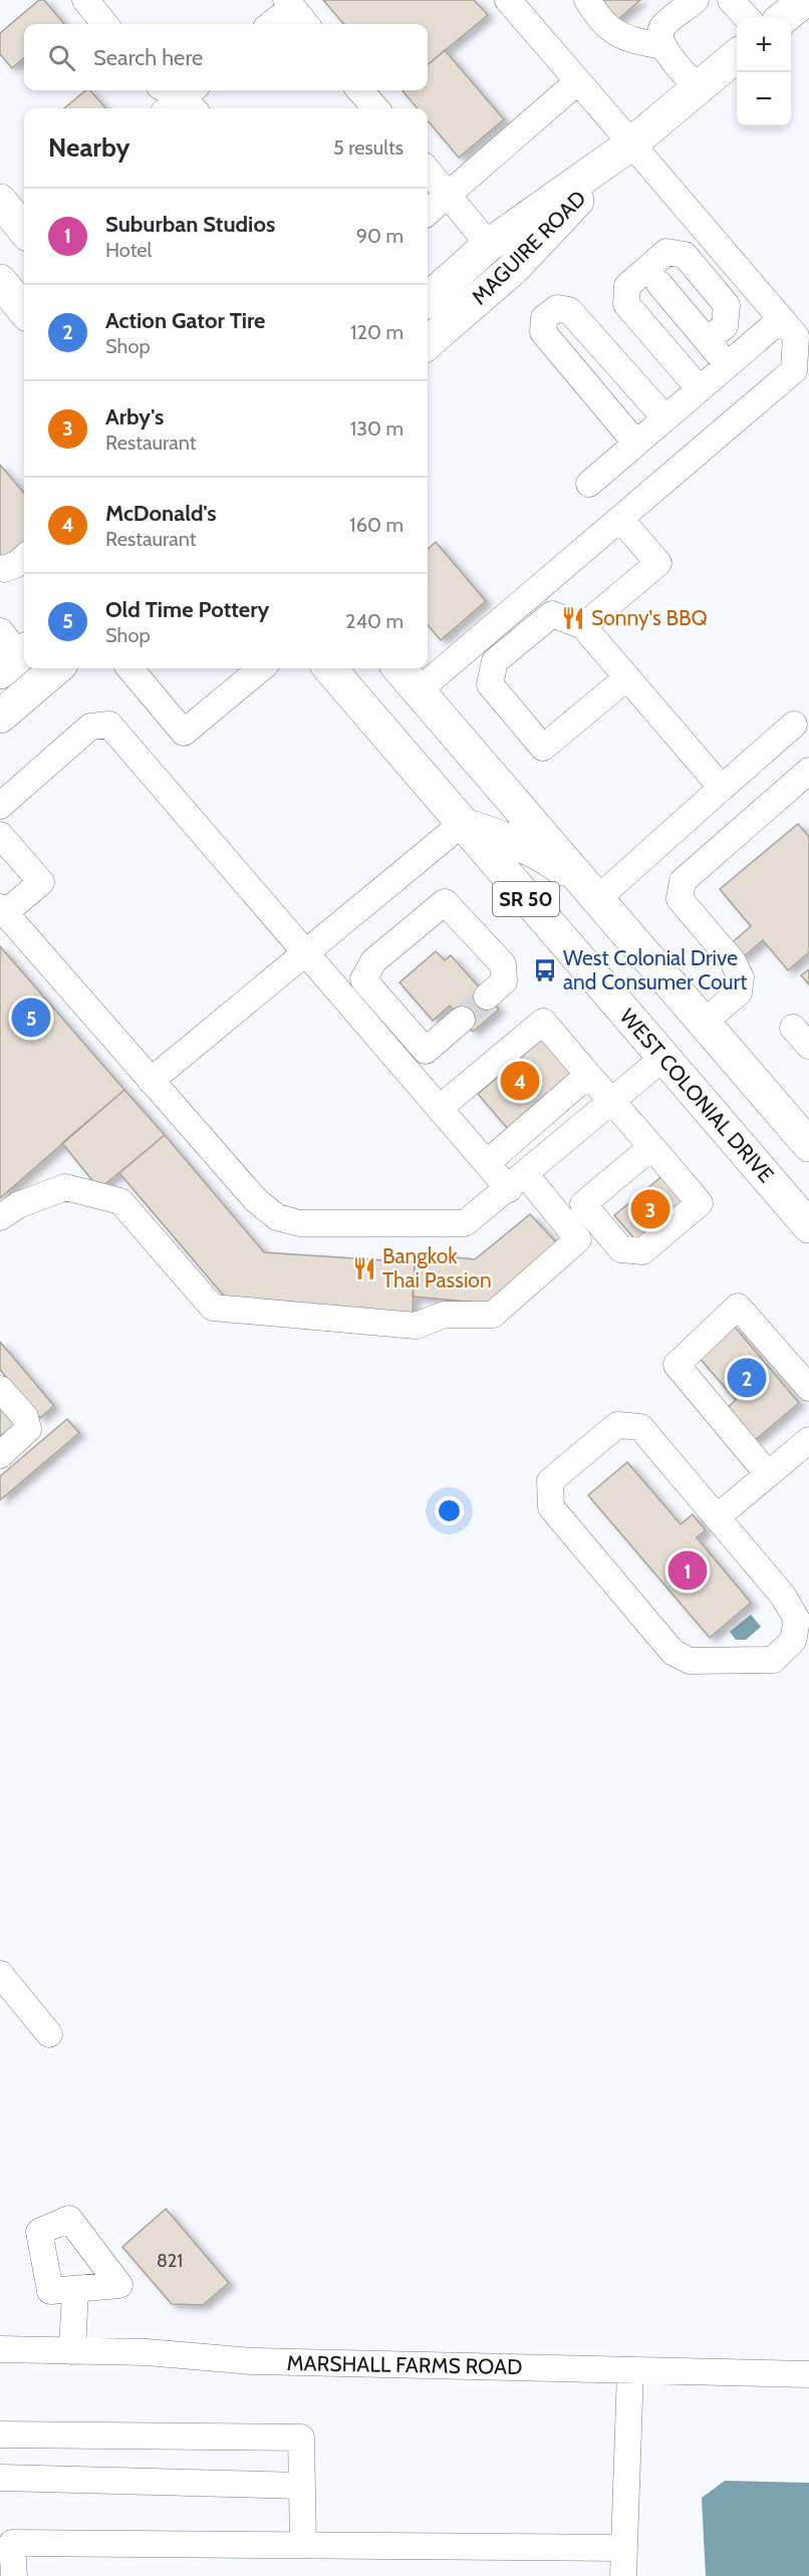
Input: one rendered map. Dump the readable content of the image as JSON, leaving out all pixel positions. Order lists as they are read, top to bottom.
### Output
{
  "streets": {
    "main road": ["MAGUIRE ROAD", "SR 50", "WEST COLONIAL DRIVE"],
    "street": ["MARSHALL FARMS ROAD"]
  },
  "places": {
    "restaurant": ["Sonny's BBQ", "Bangkok Thai Passion"],
    "bus stop": ["West Colonial Drive and Consumer Court"]
  },
  "house_numbers": ["821"],
  "page": {
    "map_buttons": ["+", "−"],
    "search": "Search here",
    "heading": ["Nearby", "5 results"],
    "list": [
      {
        "mark": "1",
        "name": "Suburban Studios",
        "note": "Hotel",
        "value": "90 m"
      },
      {
        "mark": "2",
        "name": "Action Gator Tire",
        "note": "Shop",
        "value": "120 m"
      },
      {
        "mark": "3",
        "name": "Arby's",
        "note": "Restaurant",
        "value": "130 m"
      },
      {
        "mark": "4",
        "name": "McDonald's",
        "note": "Restaurant",
        "value": "160 m"
      },
      {
        "mark": "5",
        "name": "Old Time Pottery",
        "note": "Shop",
        "value": "240 m"
      }
    ],
    "pins": [
      "5",
      "4",
      "3",
      "2",
      "1"
    ]
  }
}
